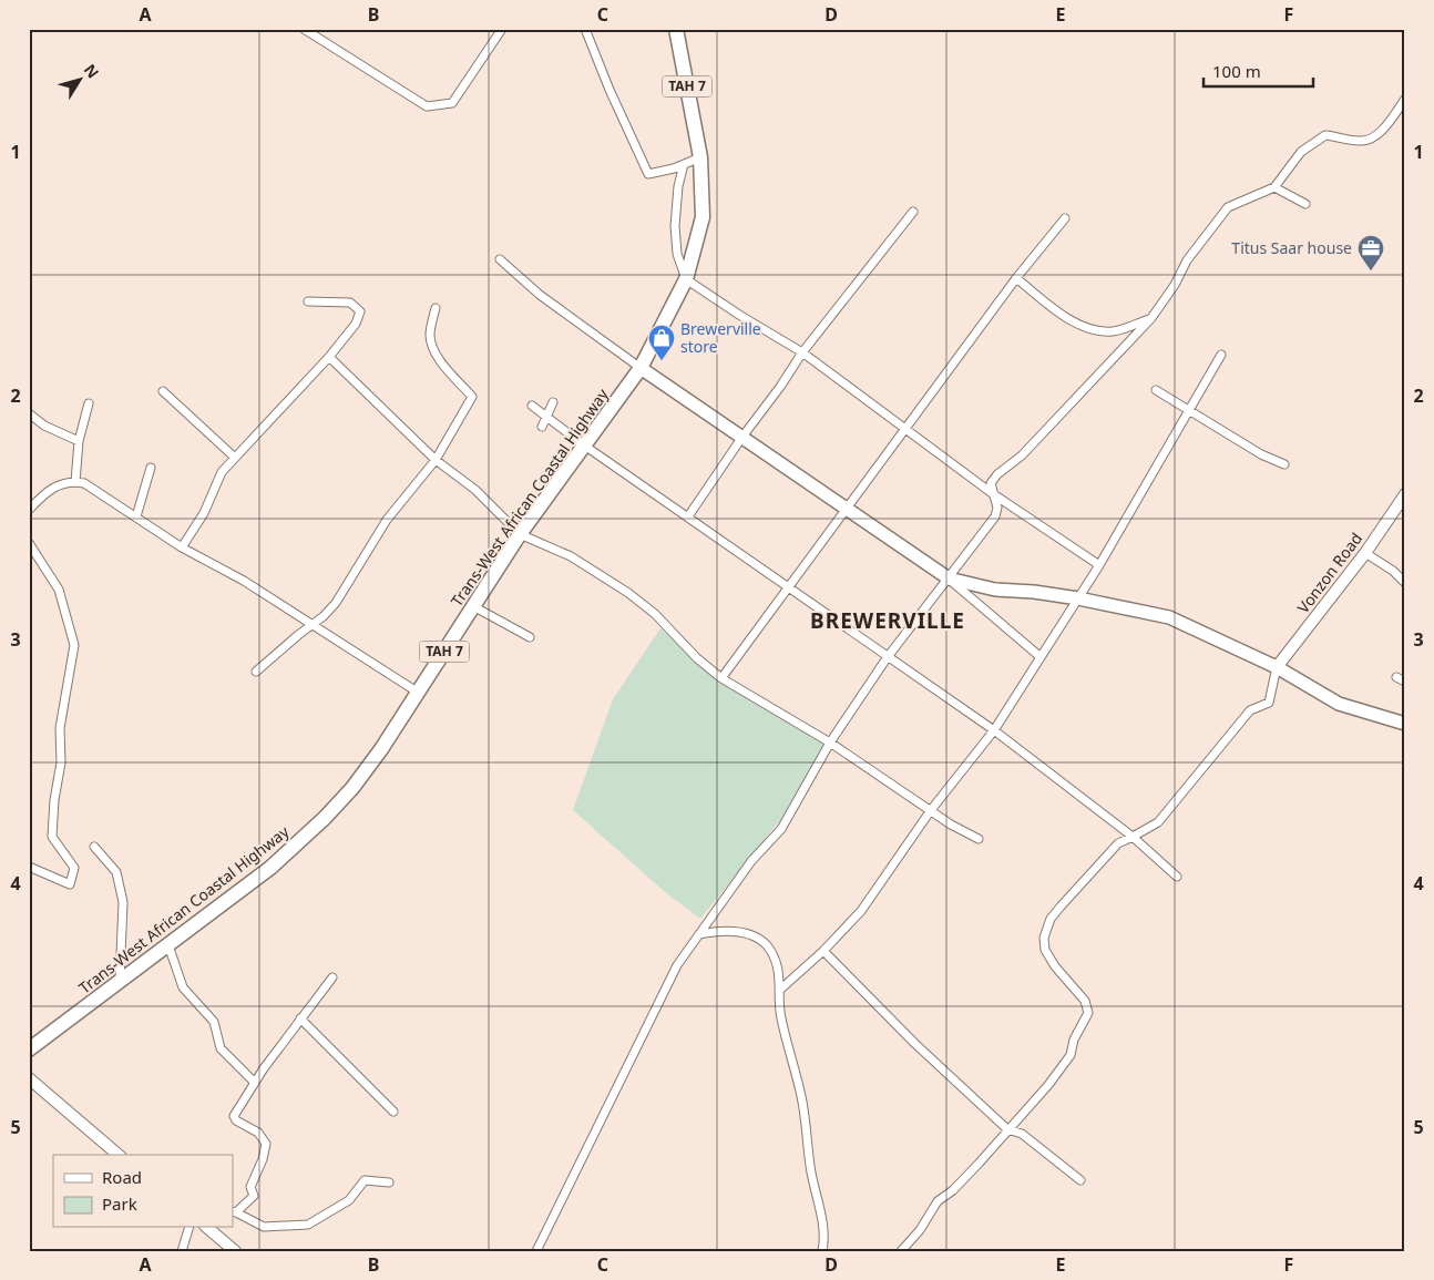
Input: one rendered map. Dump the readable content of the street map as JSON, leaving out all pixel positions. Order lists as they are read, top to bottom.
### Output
{
  "streets": {
    "highway": ["TAH 7", "Trans-West African Coastal Highway"],
    "street": ["Vonzon Road"]
  },
  "districts": ["BREWERVILLE"],
  "places": {
    "office": ["Titus Saar house"],
    "shop": ["Brewerville store"]
  },
  "legend": ["Road", "Park"],
  "scale_bar": "100 m",
  "north": "top right",
  "grid": {
    "columns": [
      "A",
      "B",
      "C",
      "D",
      "E",
      "F"
    ],
    "rows": [
      "1",
      "2",
      "3",
      "4",
      "5"
    ]
  }
}
